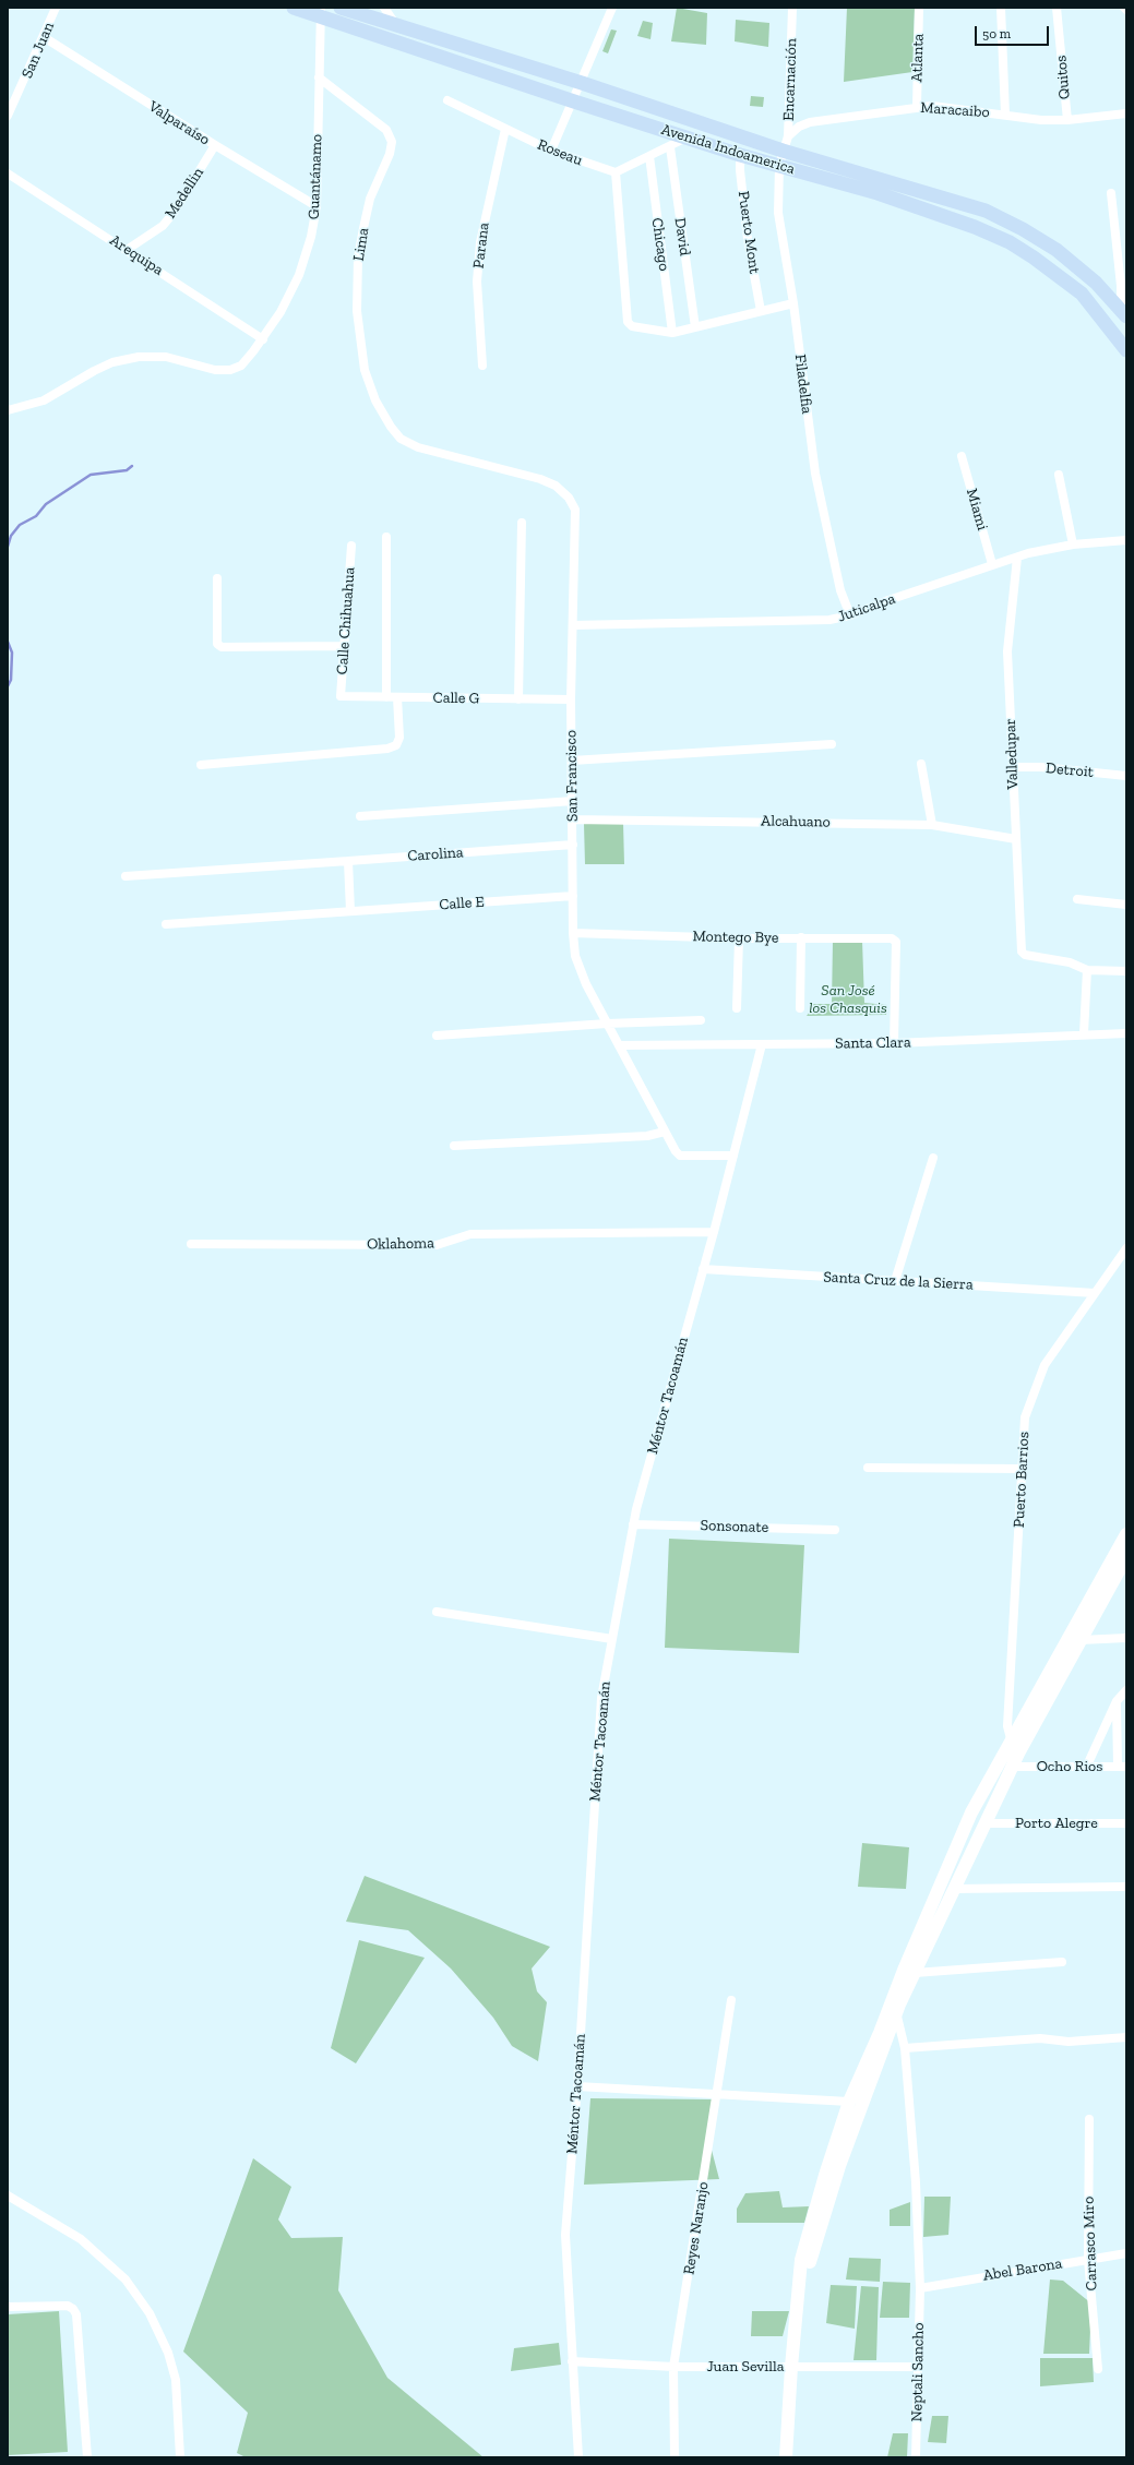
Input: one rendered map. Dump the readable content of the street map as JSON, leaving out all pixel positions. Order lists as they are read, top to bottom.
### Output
{
  "streets": {
    "main road": ["Avenida Indoamerica"],
    "street": [
      "San Juan",
      "Atlanta",
      "Quitos",
      "Encarnación",
      "Maracaibo",
      "Valparaíso",
      "Roseau",
      "Guantánamo",
      "Medellin",
      "Puerto Mont",
      "David",
      "Lima",
      "Chicago",
      "Parana",
      "Arequipa",
      "Filadelfia",
      "Miami",
      "Juticalpa",
      "Calle Chihuahua",
      "Calle G",
      "Valledupar",
      "Detroit",
      "San Francisco",
      "Alcahuano",
      "Carolina",
      "Calle E",
      "Montego Bye",
      "Santa Clara",
      "Oklahoma",
      "Santa Cruz de la Sierra",
      "Méntor Tacoamán",
      "Puerto Barrios",
      "Sonsonate",
      "Ocho Rios",
      "Porto Alegre",
      "Reyes Naranjo",
      "Carrasco Miro",
      "Abel Barona",
      "Juan Sevilla",
      "Neptali Sancho"
    ]
  },
  "crossings": [
    ["San Juan", "Valparaíso"],
    ["Atlanta", "Maracaibo"],
    ["Quitos", "Maracaibo"],
    ["Encarnación", "Maracaibo"],
    ["Encarnación", "Avenida Indoamerica"],
    ["Encarnación", "Filadelfia"],
    ["Valparaíso", "Guantánamo"],
    ["Valparaíso", "Medellin"],
    ["Avenida Indoamerica", "Guantánamo"],
    ["Avenida Indoamerica", "Puerto Mont"],
    ["Avenida Indoamerica", "Filadelfia"],
    ["Roseau", "Parana"],
    ["Guantánamo", "Lima"],
    ["Guantánamo", "Arequipa"],
    ["Medellin", "Arequipa"],
    ["Lima", "San Francisco"],
    ["Filadelfia", "Juticalpa"],
    ["Miami", "Juticalpa"],
    ["Juticalpa", "Valledupar"],
    ["Juticalpa", "San Francisco"],
    ["Calle Chihuahua", "Calle G"],
    ["Calle G", "San Francisco"],
    ["Valledupar", "Detroit"],
    ["Valledupar", "Alcahuano"],
    ["San Francisco", "Alcahuano"],
    ["San Francisco", "Carolina"],
    ["San Francisco", "Calle E"],
    ["San Francisco", "Montego Bye"],
    ["San Francisco", "Santa Clara"],
    ["San Francisco", "Méntor Tacoamán"],
    ["Montego Bye", "Santa Clara"],
    ["Santa Clara", "Méntor Tacoamán"],
    ["Oklahoma", "Méntor Tacoamán"],
    ["Santa Cruz de la Sierra", "Méntor Tacoamán"],
    ["Santa Cruz de la Sierra", "Puerto Barrios"],
    ["Méntor Tacoamán", "Sonsonate"],
    ["Méntor Tacoamán", "Juan Sevilla"],
    ["Reyes Naranjo", "Juan Sevilla"],
    ["Carrasco Miro", "Abel Barona"],
    ["Abel Barona", "Neptali Sancho"],
    ["Juan Sevilla", "Neptali Sancho"]
  ],
  "parks": ["San José los Chasquis"],
  "scale_bar": "50 m"
}
